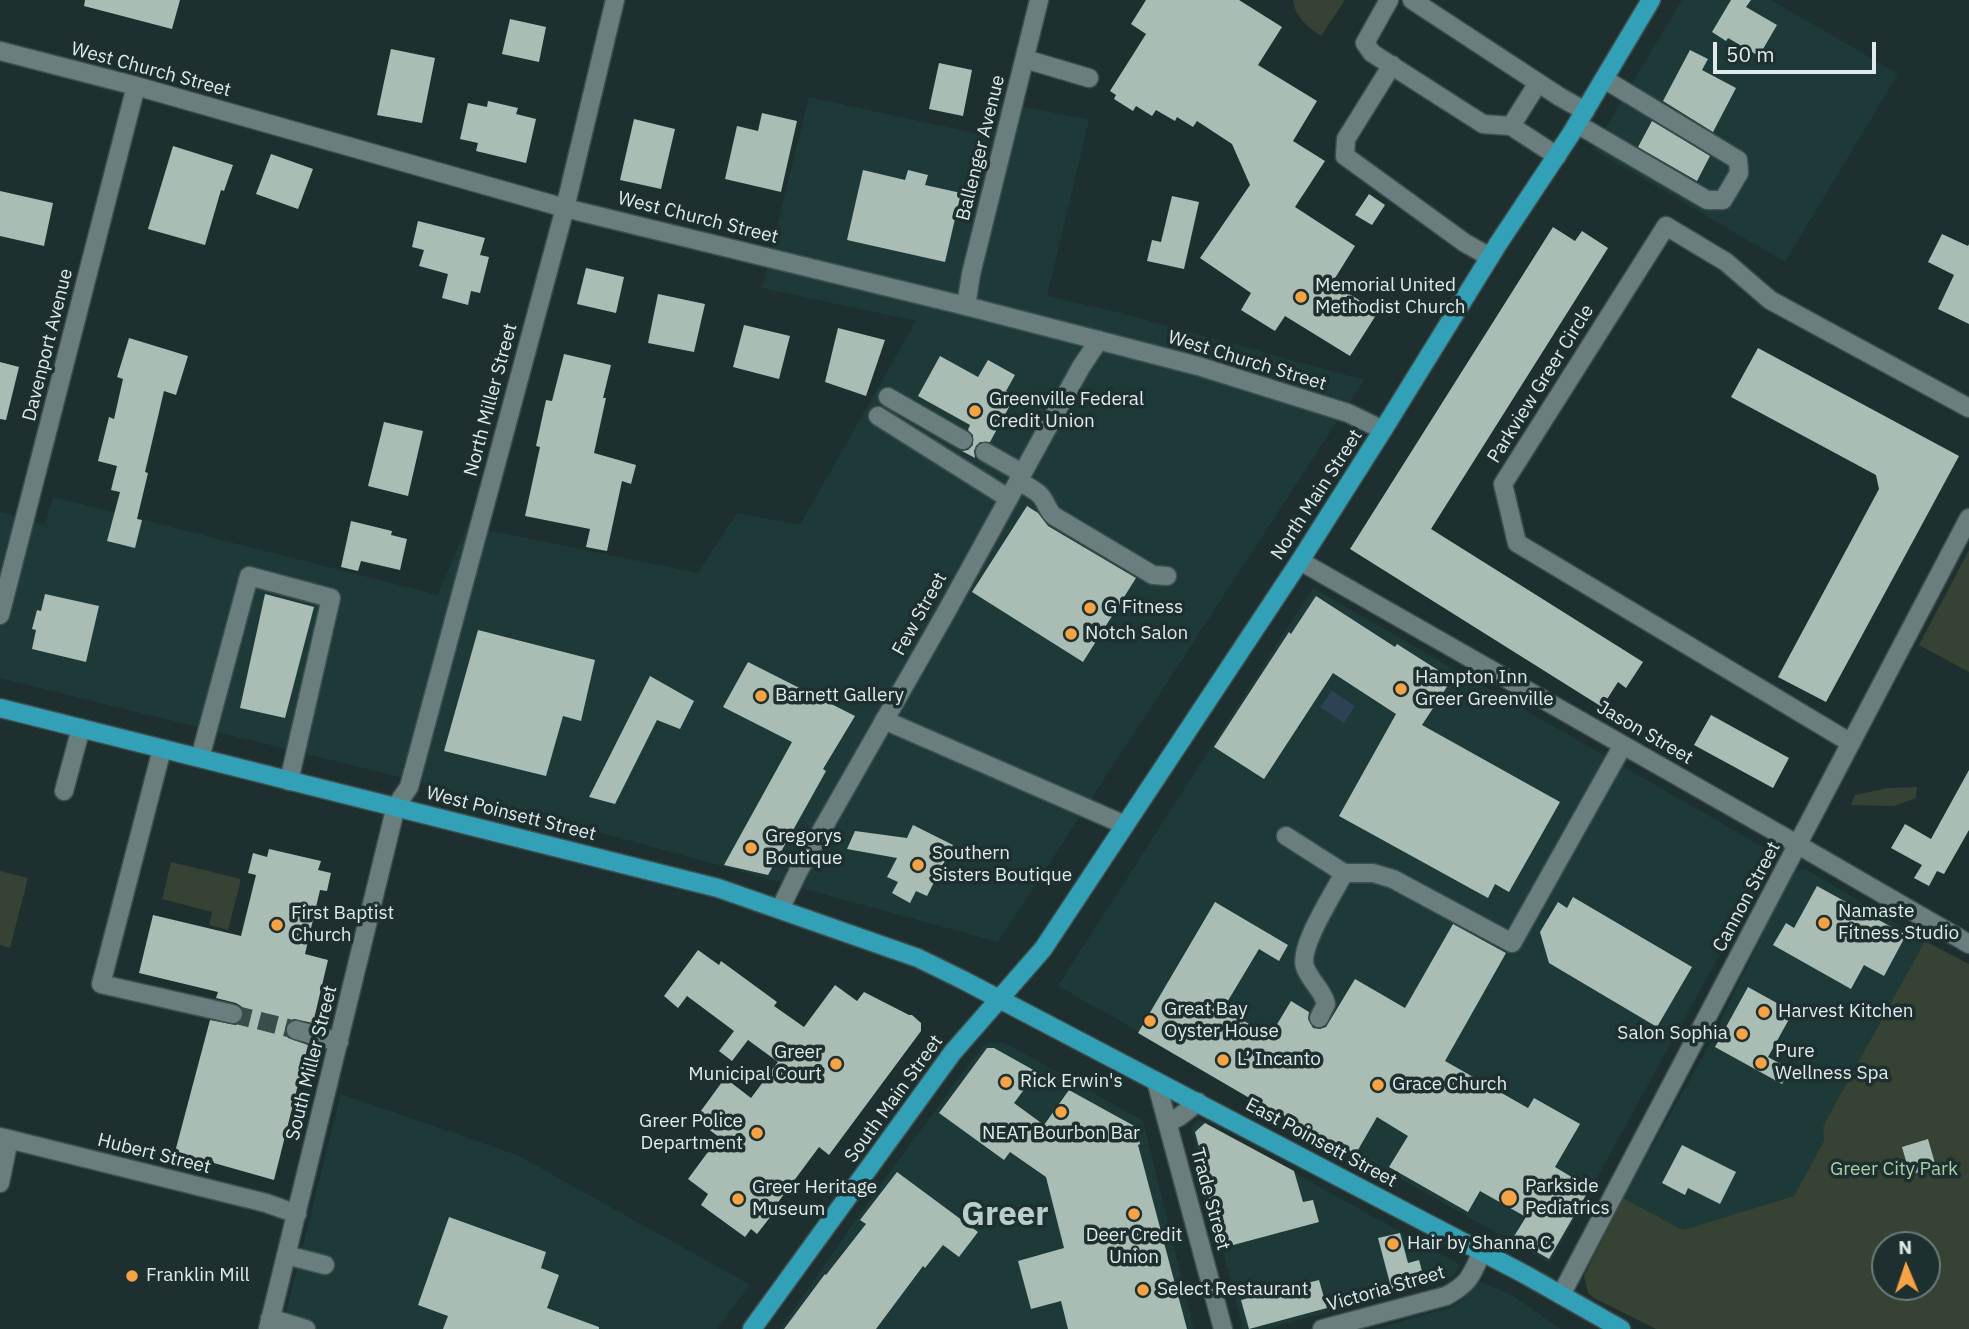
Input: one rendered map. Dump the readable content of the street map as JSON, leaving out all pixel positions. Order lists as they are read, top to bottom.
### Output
{
  "streets": {
    "main road": [
      "North Main Street",
      "West Poinsett Street",
      "South Main Street",
      "East Poinsett Street"
    ],
    "street": [
      "West Church Street",
      "Ballenger Avenue",
      "Davenport Avenue",
      "Parkview Greer Circle",
      "North Miller Street",
      "Few Street",
      "Jason Street",
      "Cannon Street",
      "South Miller Street",
      "Hubert Street",
      "Trade Street",
      "Victoria Street"
    ]
  },
  "crossings": [
    ["West Church Street", "Ballenger Avenue"],
    ["West Church Street", "Davenport Avenue"],
    ["West Church Street", "North Miller Street"],
    ["West Church Street", "North Main Street"],
    ["West Church Street", "Few Street"],
    ["Parkview Greer Circle", "Cannon Street"],
    ["North Miller Street", "West Poinsett Street"],
    ["North Miller Street", "South Miller Street"],
    ["North Main Street", "Jason Street"],
    ["North Main Street", "West Poinsett Street"],
    ["North Main Street", "South Main Street"],
    ["North Main Street", "East Poinsett Street"],
    ["Few Street", "West Poinsett Street"],
    ["Jason Street", "Cannon Street"],
    ["West Poinsett Street", "South Miller Street"],
    ["West Poinsett Street", "South Main Street"],
    ["West Poinsett Street", "East Poinsett Street"],
    ["Cannon Street", "East Poinsett Street"],
    ["South Miller Street", "Hubert Street"],
    ["South Main Street", "East Poinsett Street"],
    ["East Poinsett Street", "Trade Street"],
    ["East Poinsett Street", "Victoria Street"]
  ],
  "districts": ["Greer"],
  "parks": ["Greer City Park"],
  "places": [
    "Memorial United Methodist Church",
    "Greenville Federal Credit Union",
    "G Fitness",
    "Notch Salon",
    "Hampton Inn Greer Greenville",
    "Barnett Gallery",
    "Gregorys Boutique",
    "Southern Sisters Boutique",
    "Namaste Fitness Studio",
    "First Baptist Church",
    "Harvest Kitchen",
    "Great Bay Oyster House",
    "Salon Sophia",
    "L’ Incanto",
    "Pure Wellness Spa",
    "Greer Municipal Court",
    "Rick Erwin's",
    "Grace Church",
    "NEAT Bourbon Bar",
    "Greer Police Department",
    "Parkside Pediatrics",
    "Greer Heritage Museum",
    "Deer Credit Union",
    "Hair by Shanna C",
    "Franklin Mill",
    "Select Restaurant"
  ],
  "scale_bar": "50 m",
  "north": "top"
}
